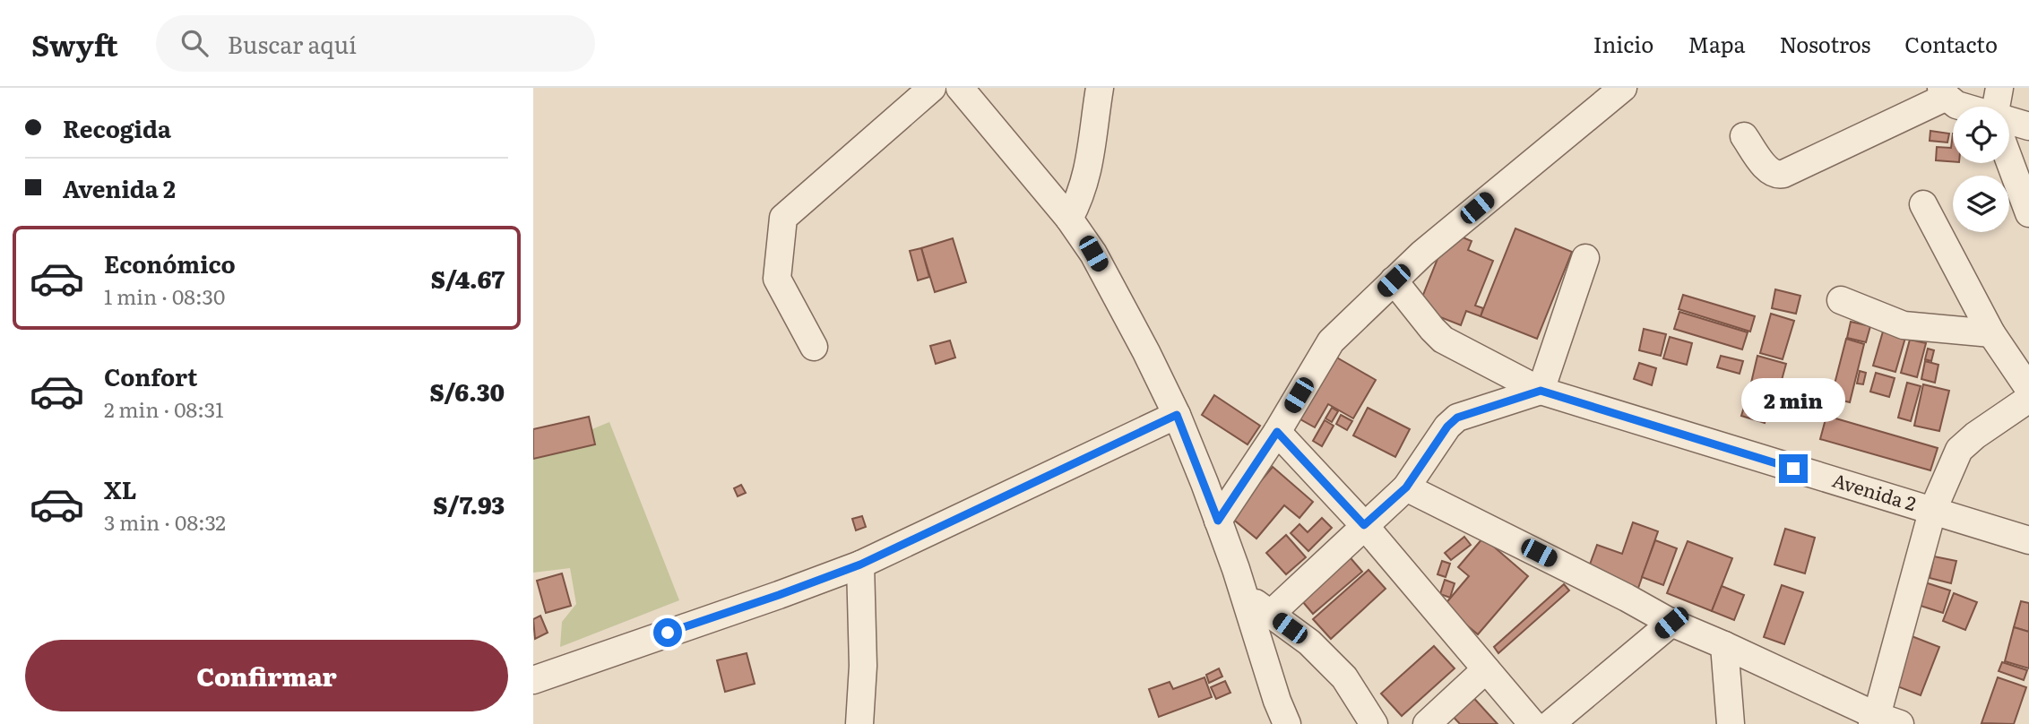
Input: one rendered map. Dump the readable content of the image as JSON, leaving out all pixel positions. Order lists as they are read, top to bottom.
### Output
{
  "streets": {
    "street": ["Avenida 2"]
  },
  "page": {
    "header": "Swyft",
    "search": "Buscar aquí",
    "nav": [
      "Inicio",
      "Mapa",
      "Nosotros",
      "Contacto"
    ],
    "banner": ["Recogida", "Avenida 2"],
    "list": [
      {
        "name": "Económico",
        "note": "1 min · 08:30",
        "value": "S/4.67"
      },
      {
        "name": "Confort",
        "note": "2 min · 08:31",
        "value": "S/6.30"
      },
      {
        "name": "XL",
        "note": "3 min · 08:32",
        "value": "S/7.93"
      }
    ],
    "bubble": "2 min",
    "buttons": "Confirmar"
  }
}
